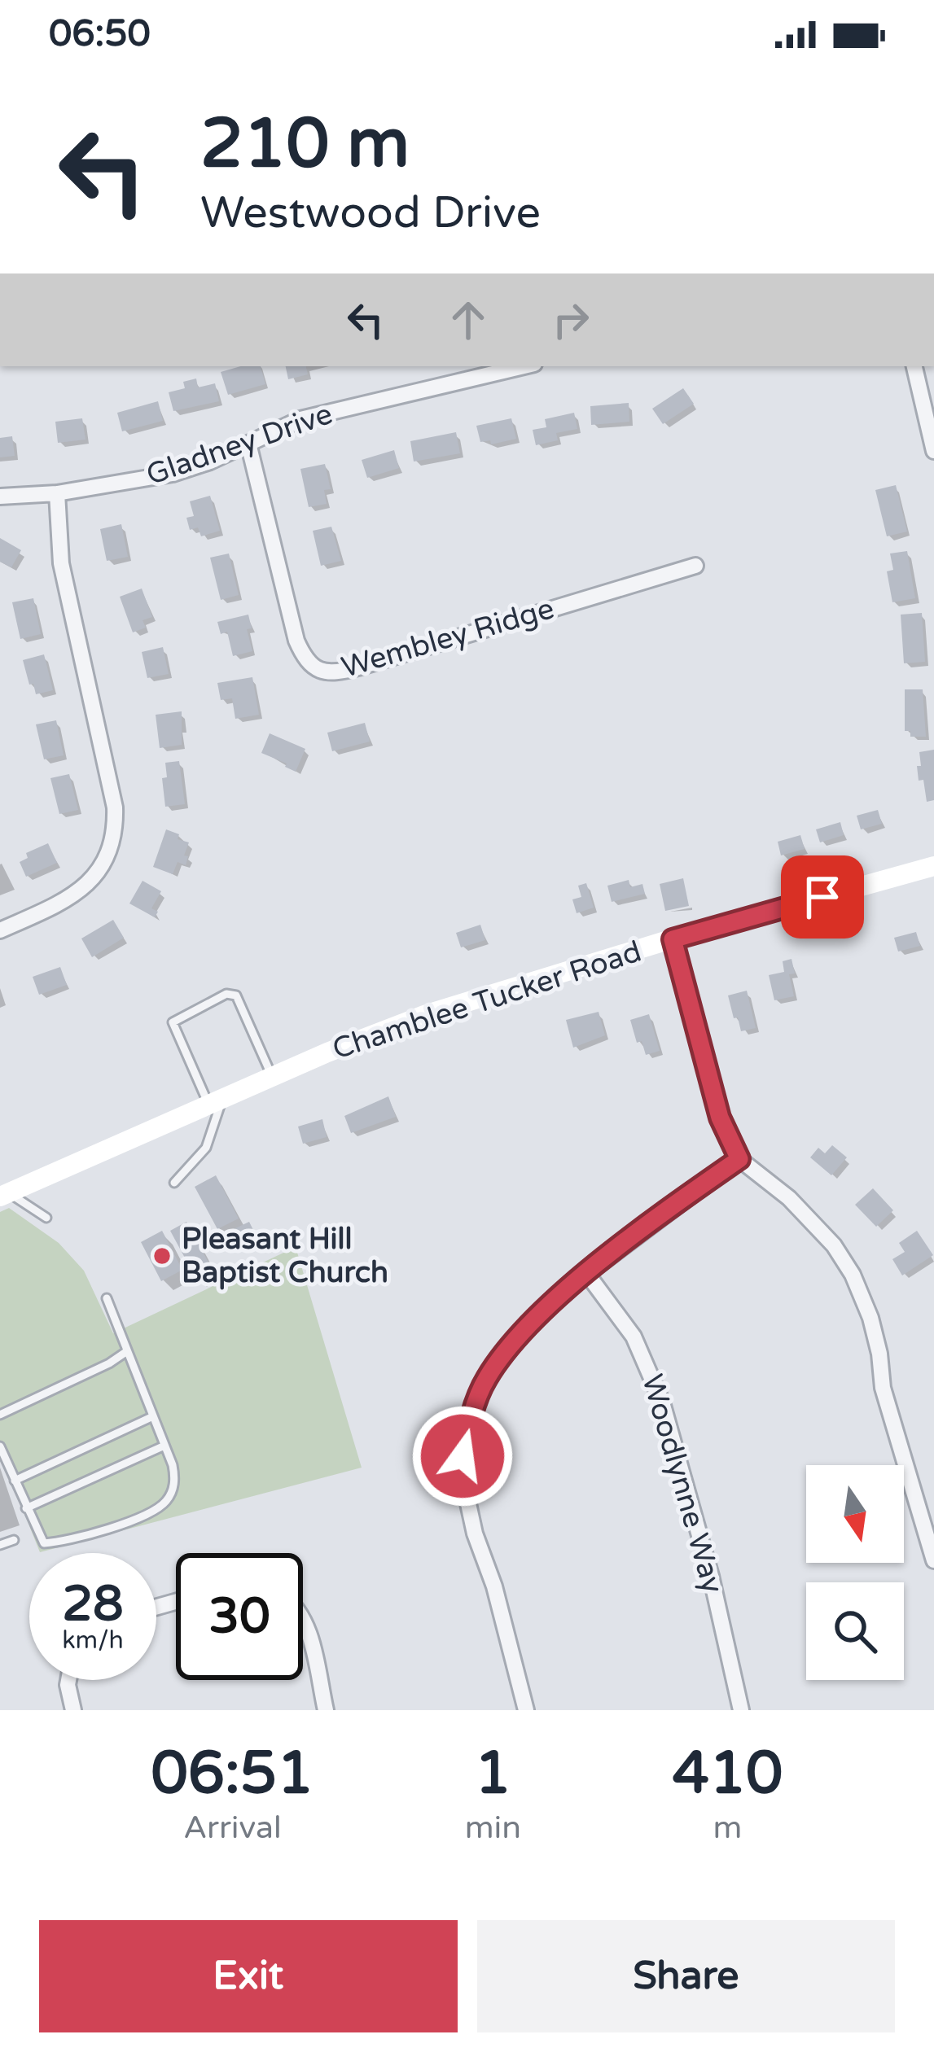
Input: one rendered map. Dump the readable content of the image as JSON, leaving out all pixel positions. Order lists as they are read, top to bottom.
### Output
{
  "streets": {
    "main road": ["Chamblee Tucker Road"],
    "street": ["Gladney Drive", "Wembley Ridge", "Woodlynne Way"]
  },
  "crossings": [
    ["Gladney Drive", "Wembley Ridge"]
  ],
  "places": ["Pleasant Hill Baptist Church"],
  "north": "bottom",
  "page": {
    "status": "06:50",
    "turn": ["210 m", "Westwood Drive"],
    "speed": "28 km/h",
    "limit": "30",
    "eta": [
      "06:51",
      "Arrival",
      "1",
      "min",
      "410",
      "m"
    ],
    "buttons": ["Exit", "Share"]
  }
}
